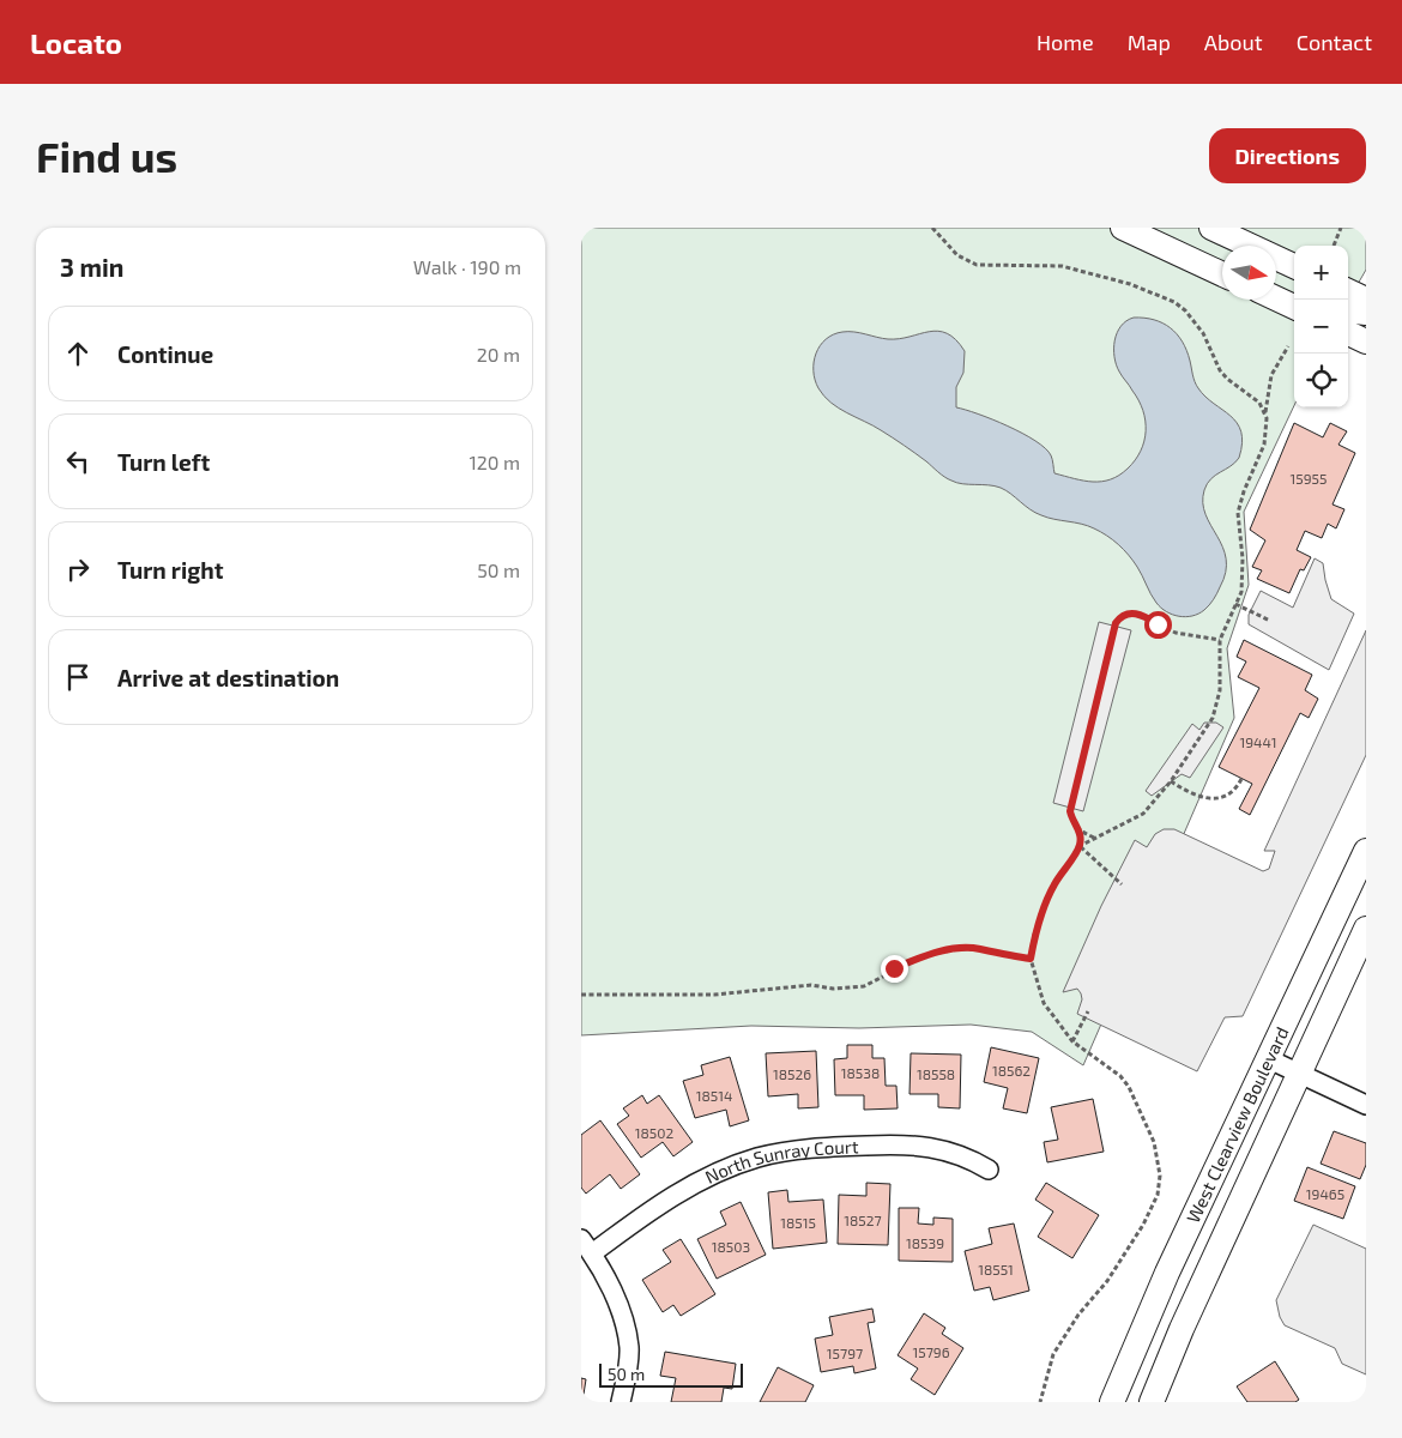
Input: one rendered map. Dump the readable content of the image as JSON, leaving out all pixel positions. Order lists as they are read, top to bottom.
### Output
{
  "streets": {
    "street": ["West Clearview Boulevard", "North Sunray Court"]
  },
  "house_numbers": [
    "15955",
    "19441",
    "18562",
    "18538",
    "18526",
    "18558",
    "18514",
    "18502",
    "19465",
    "18527",
    "18515",
    "18539",
    "18503",
    "18551",
    "15796",
    "15797"
  ],
  "scale_bar": "50 m",
  "north": "right",
  "page": {
    "header": "Locato",
    "nav": [
      "Home",
      "Map",
      "About",
      "Contact"
    ],
    "buttons": "Directions",
    "title": "Find us",
    "heading": ["3 min", "Walk · 190 m"],
    "map_buttons": ["+", "−"],
    "list": [
      ["Continue", "20 m"],
      ["Turn left", "120 m"],
      ["Turn right", "50 m"],
      "Arrive at destination"
    ],
    "scale": "50 m"
  }
}
